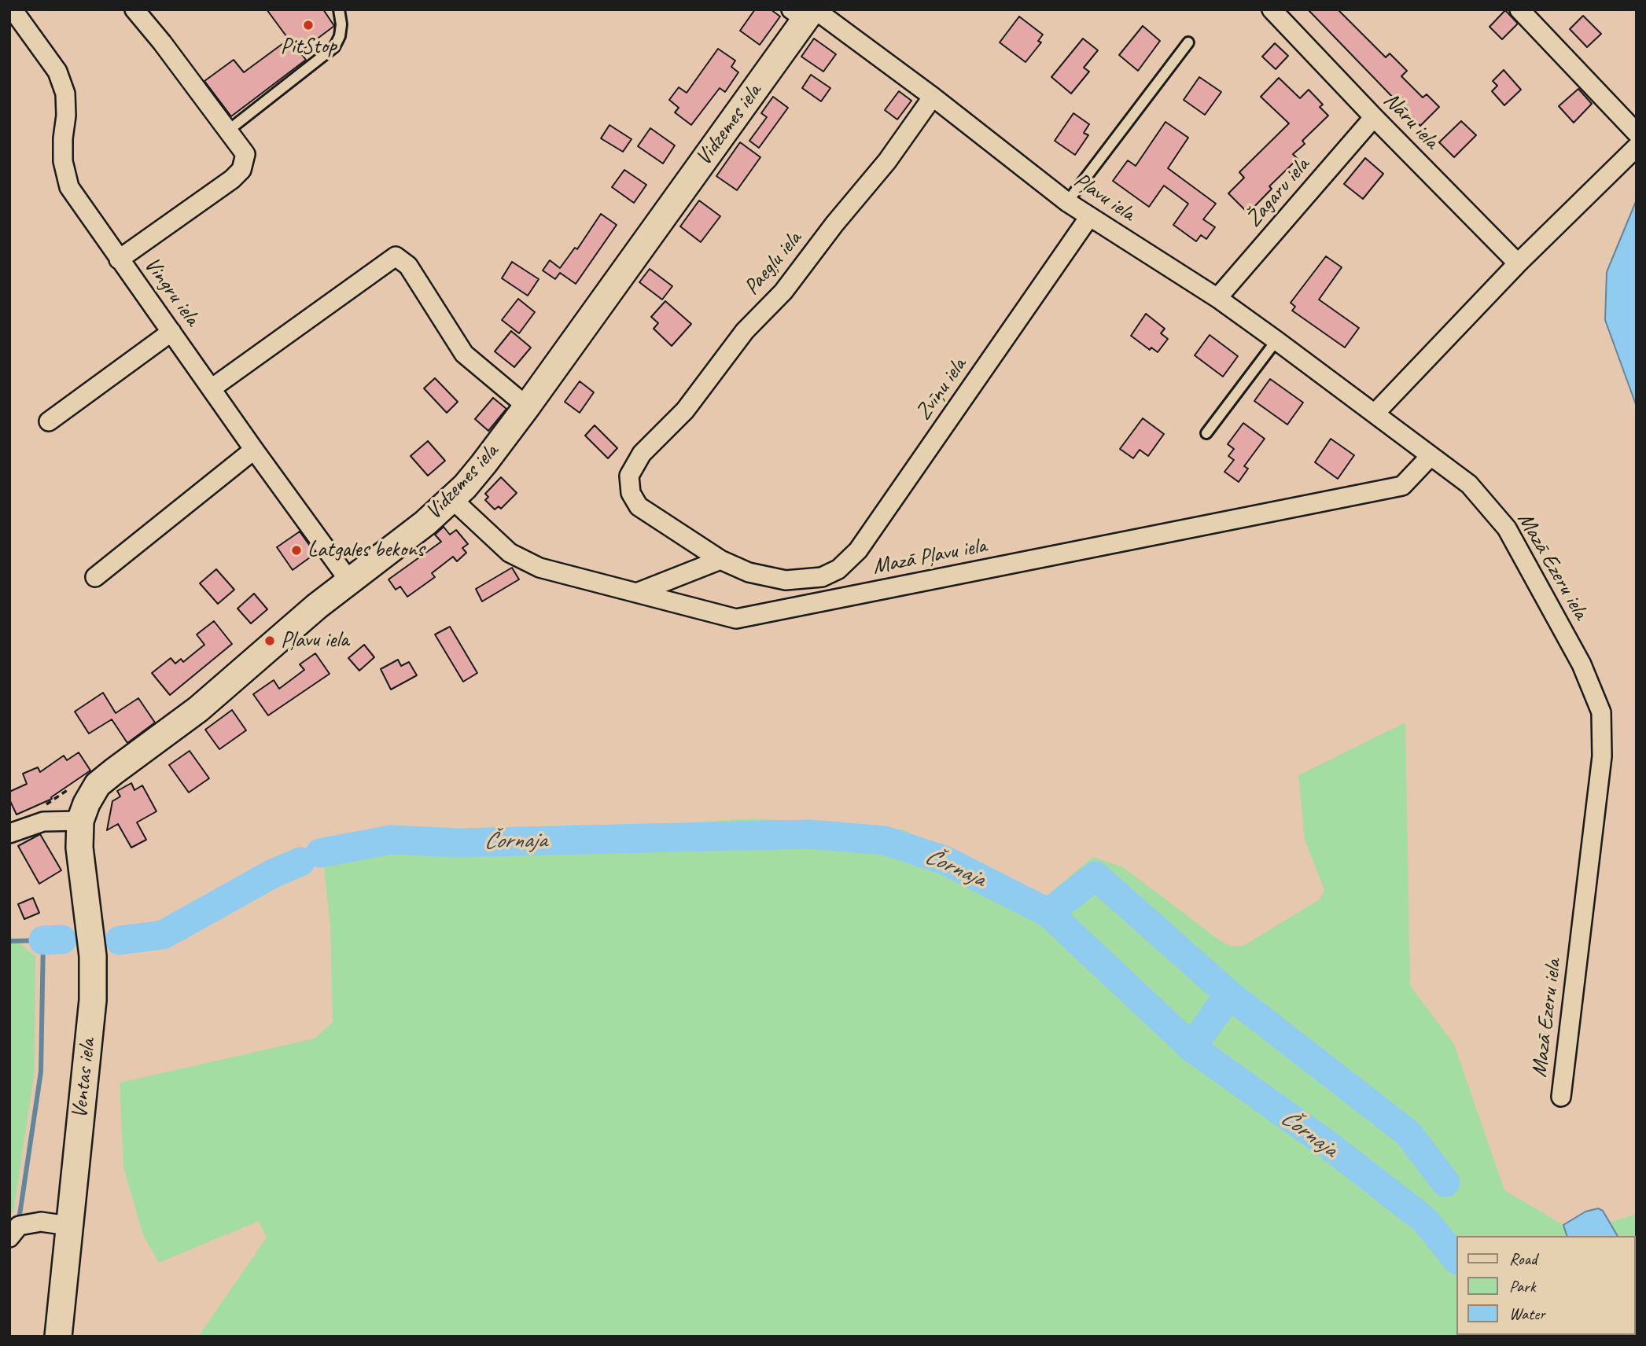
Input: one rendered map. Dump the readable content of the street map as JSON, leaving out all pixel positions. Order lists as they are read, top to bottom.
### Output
{
  "streets": {
    "street": [
      "Nāru iela",
      "Vidzemes iela",
      "Žagaru iela",
      "Pļavu iela",
      "Paegļu iela",
      "Vingru iela",
      "Zvīņu iela",
      "Mazā Pļavu iela",
      "Mazā Ezeru iela",
      "Ventas iela"
    ]
  },
  "crossings": [
    ["Nāru iela", "Žagaru iela"],
    ["Vidzemes iela", "Pļavu iela"],
    ["Vidzemes iela", "Vingru iela"],
    ["Vidzemes iela", "Mazā Pļavu iela"],
    ["Vidzemes iela", "Ventas iela"],
    ["Žagaru iela", "Pļavu iela"],
    ["Pļavu iela", "Paegļu iela"],
    ["Pļavu iela", "Zvīņu iela"],
    ["Pļavu iela", "Mazā Ezeru iela"],
    ["Paegļu iela", "Zvīņu iela"],
    ["Mazā Pļavu iela", "Mazā Ezeru iela"]
  ],
  "water": ["Čornaja"],
  "places": ["PitStop", "Latgales bekons", "Pļavu iela"],
  "legend": ["Road", "Park", "Water"]
}
